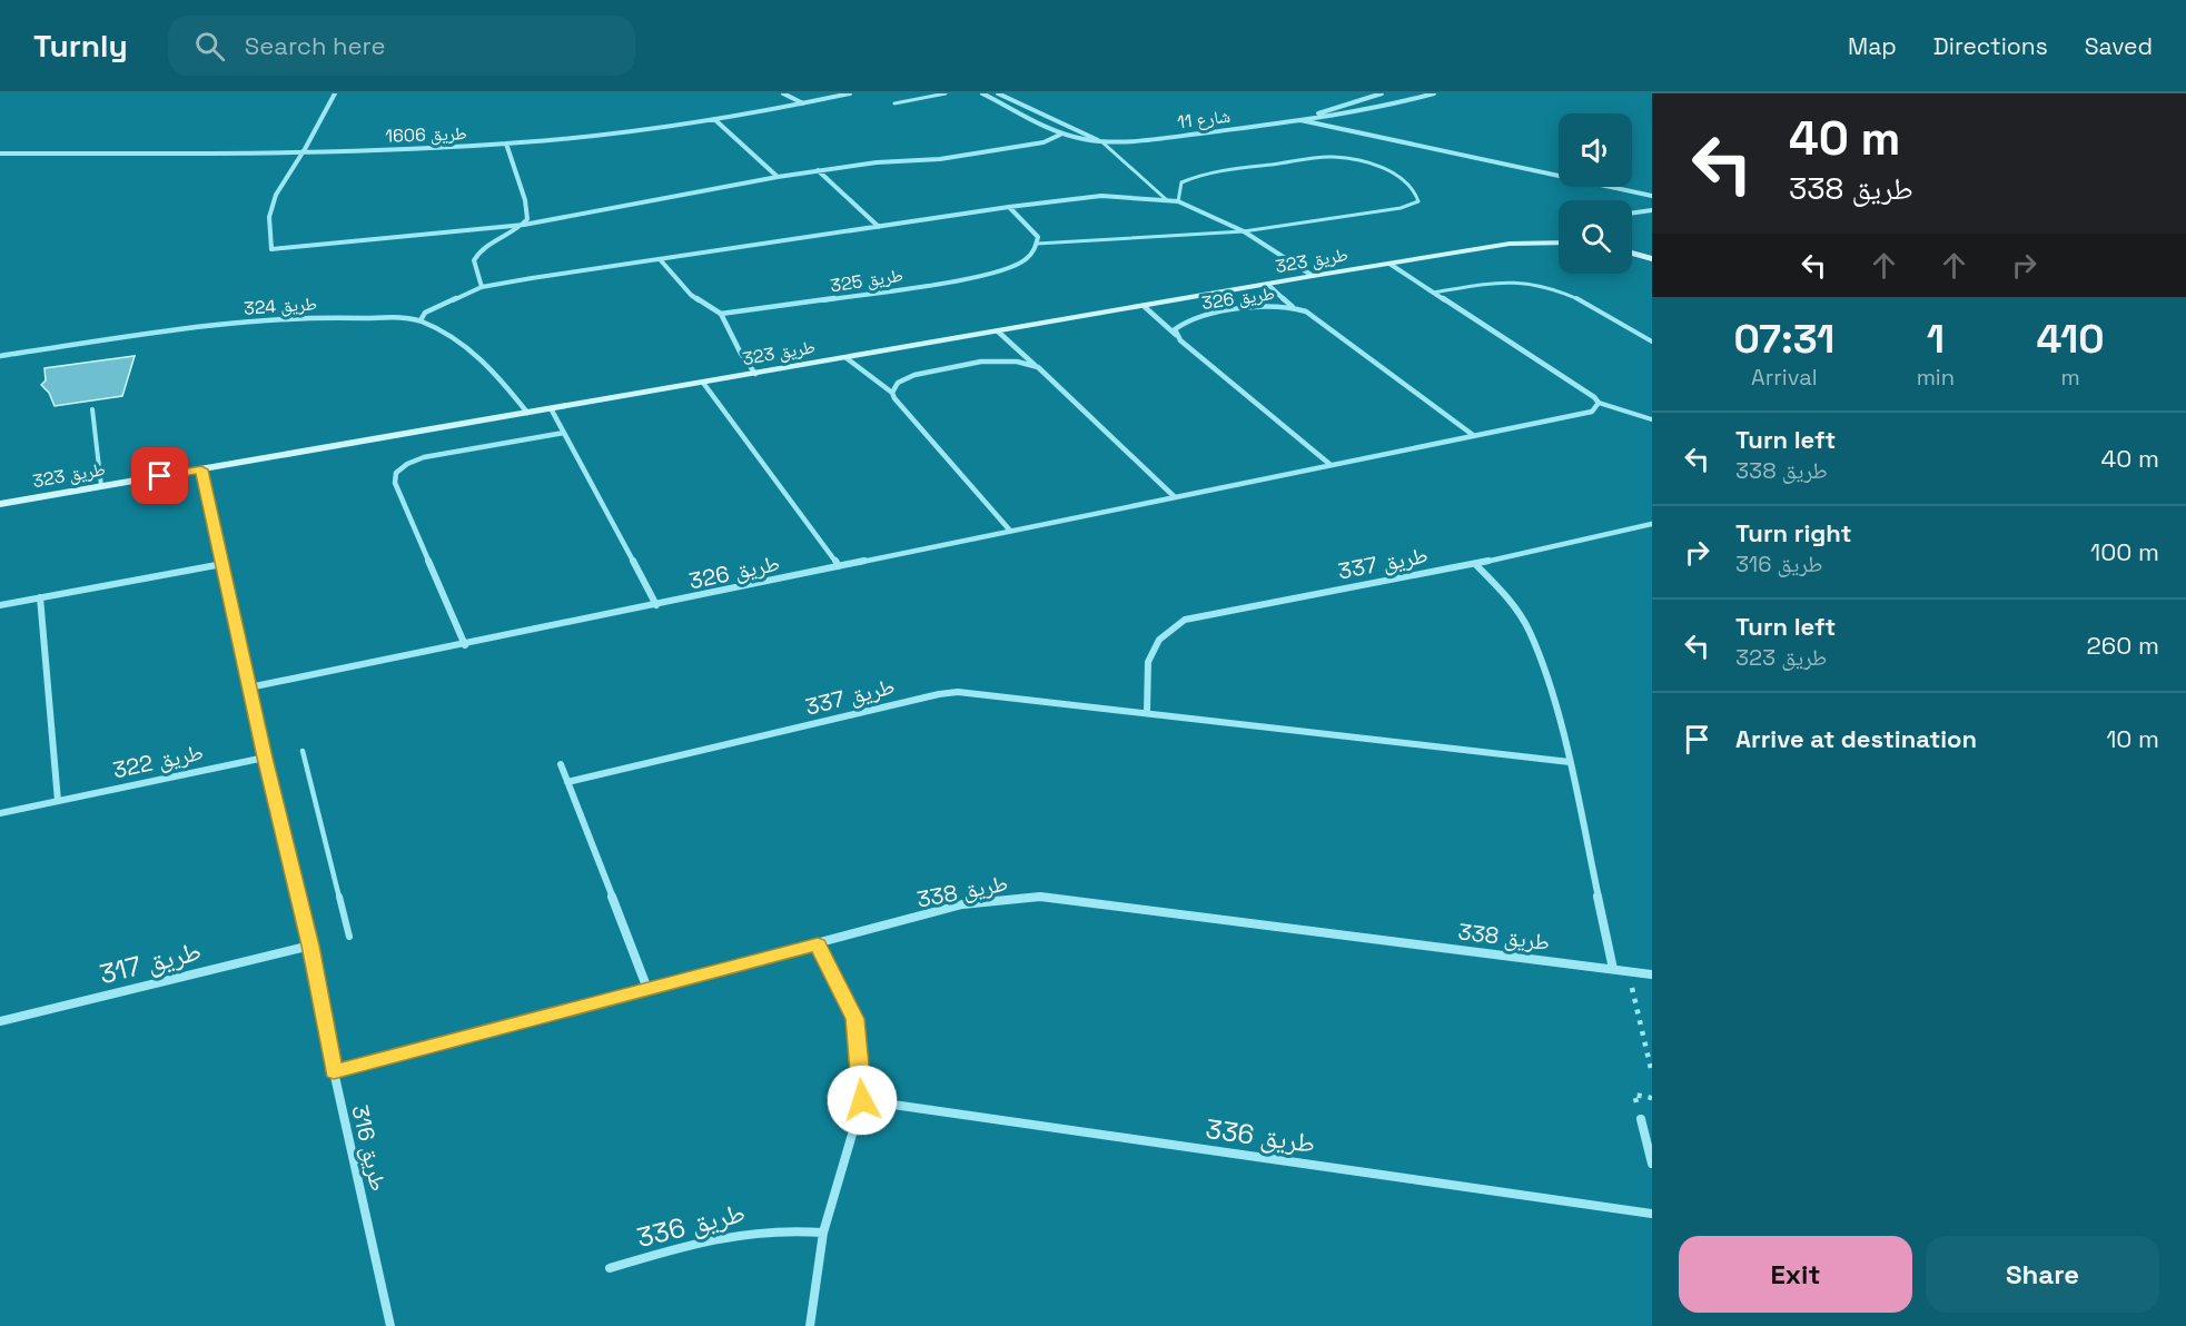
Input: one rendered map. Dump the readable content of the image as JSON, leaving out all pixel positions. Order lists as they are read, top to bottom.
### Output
{
  "streets": {
    "street": [
      "شارع 11",
      "طريق 1606",
      "طريق 323",
      "طريق 325",
      "طريق 326",
      "طريق 324",
      "طريق 337",
      "طريق 322",
      "طريق 338",
      "طريق 317",
      "طريق 336",
      "طريق 316"
    ]
  },
  "crossings": [
    ["طريق 323", "طريق 324"],
    ["طريق 323", "طريق 316"],
    ["طريق 326", "طريق 316"],
    ["طريق 322", "طريق 316"],
    ["طريق 338", "طريق 316"],
    ["طريق 317", "طريق 316"]
  ],
  "page": {
    "header": "Turnly",
    "search": "Search here",
    "nav": ["Map", "Directions", "Saved"],
    "turn": ["40 m", "طريق 338"],
    "eta": [
      "07:31",
      "Arrival",
      "1",
      "min",
      "410",
      "m"
    ],
    "list": [
      {
        "name": "Turn left",
        "note": "طريق 338",
        "value": "40 m"
      },
      {
        "name": "Turn right",
        "note": "طريق 316",
        "value": "100 m"
      },
      {
        "name": "Turn left",
        "note": "طريق 323",
        "value": "260 m"
      },
      {
        "name": "Arrive at destination",
        "value": "10 m"
      }
    ],
    "buttons": ["Exit", "Share"]
  }
}
